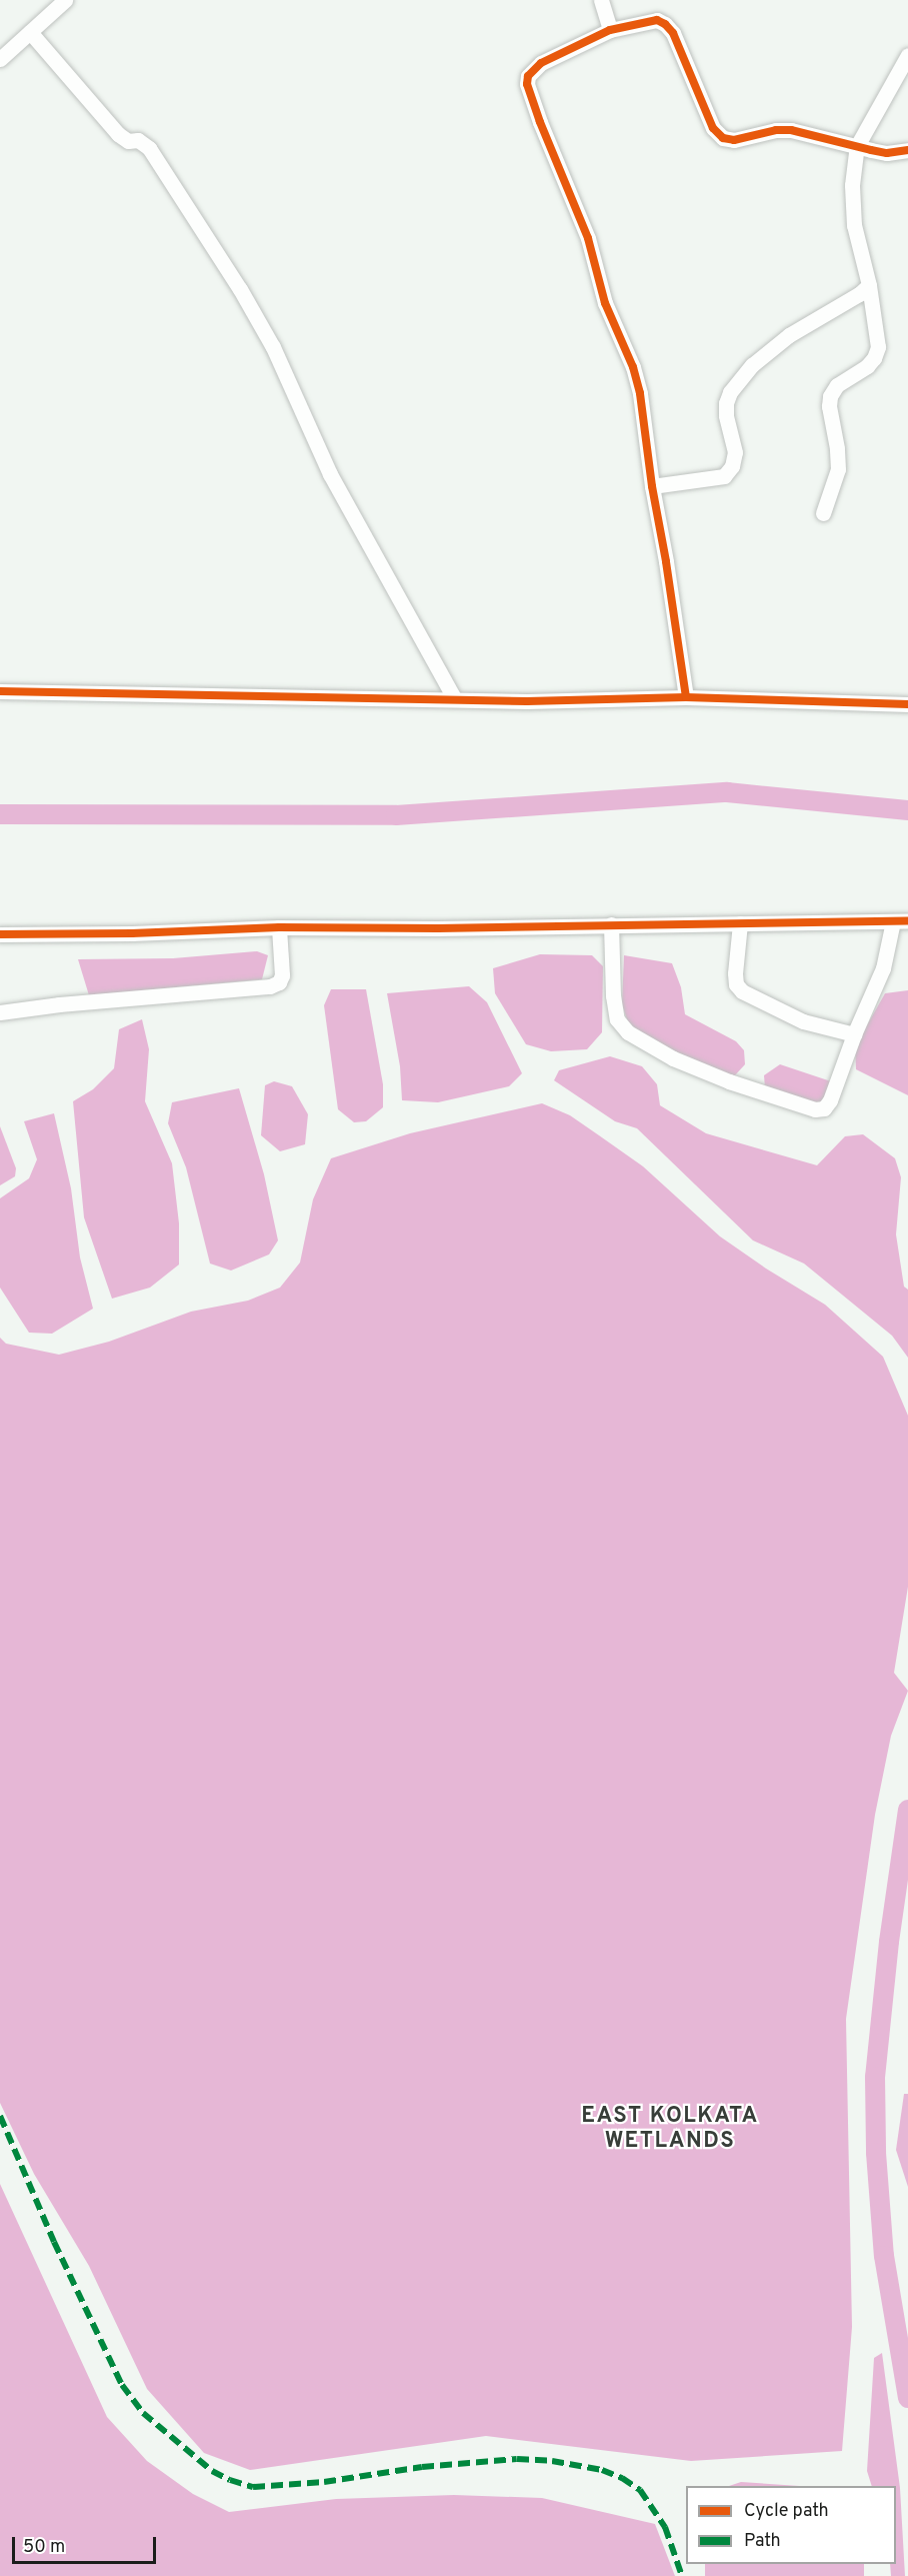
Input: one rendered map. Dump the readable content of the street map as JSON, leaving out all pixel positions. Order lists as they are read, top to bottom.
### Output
{
  "districts": ["EAST KOLKATA WETLANDS"],
  "legend": ["Cycle path", "Path"],
  "scale_bar": "50 m"
}
